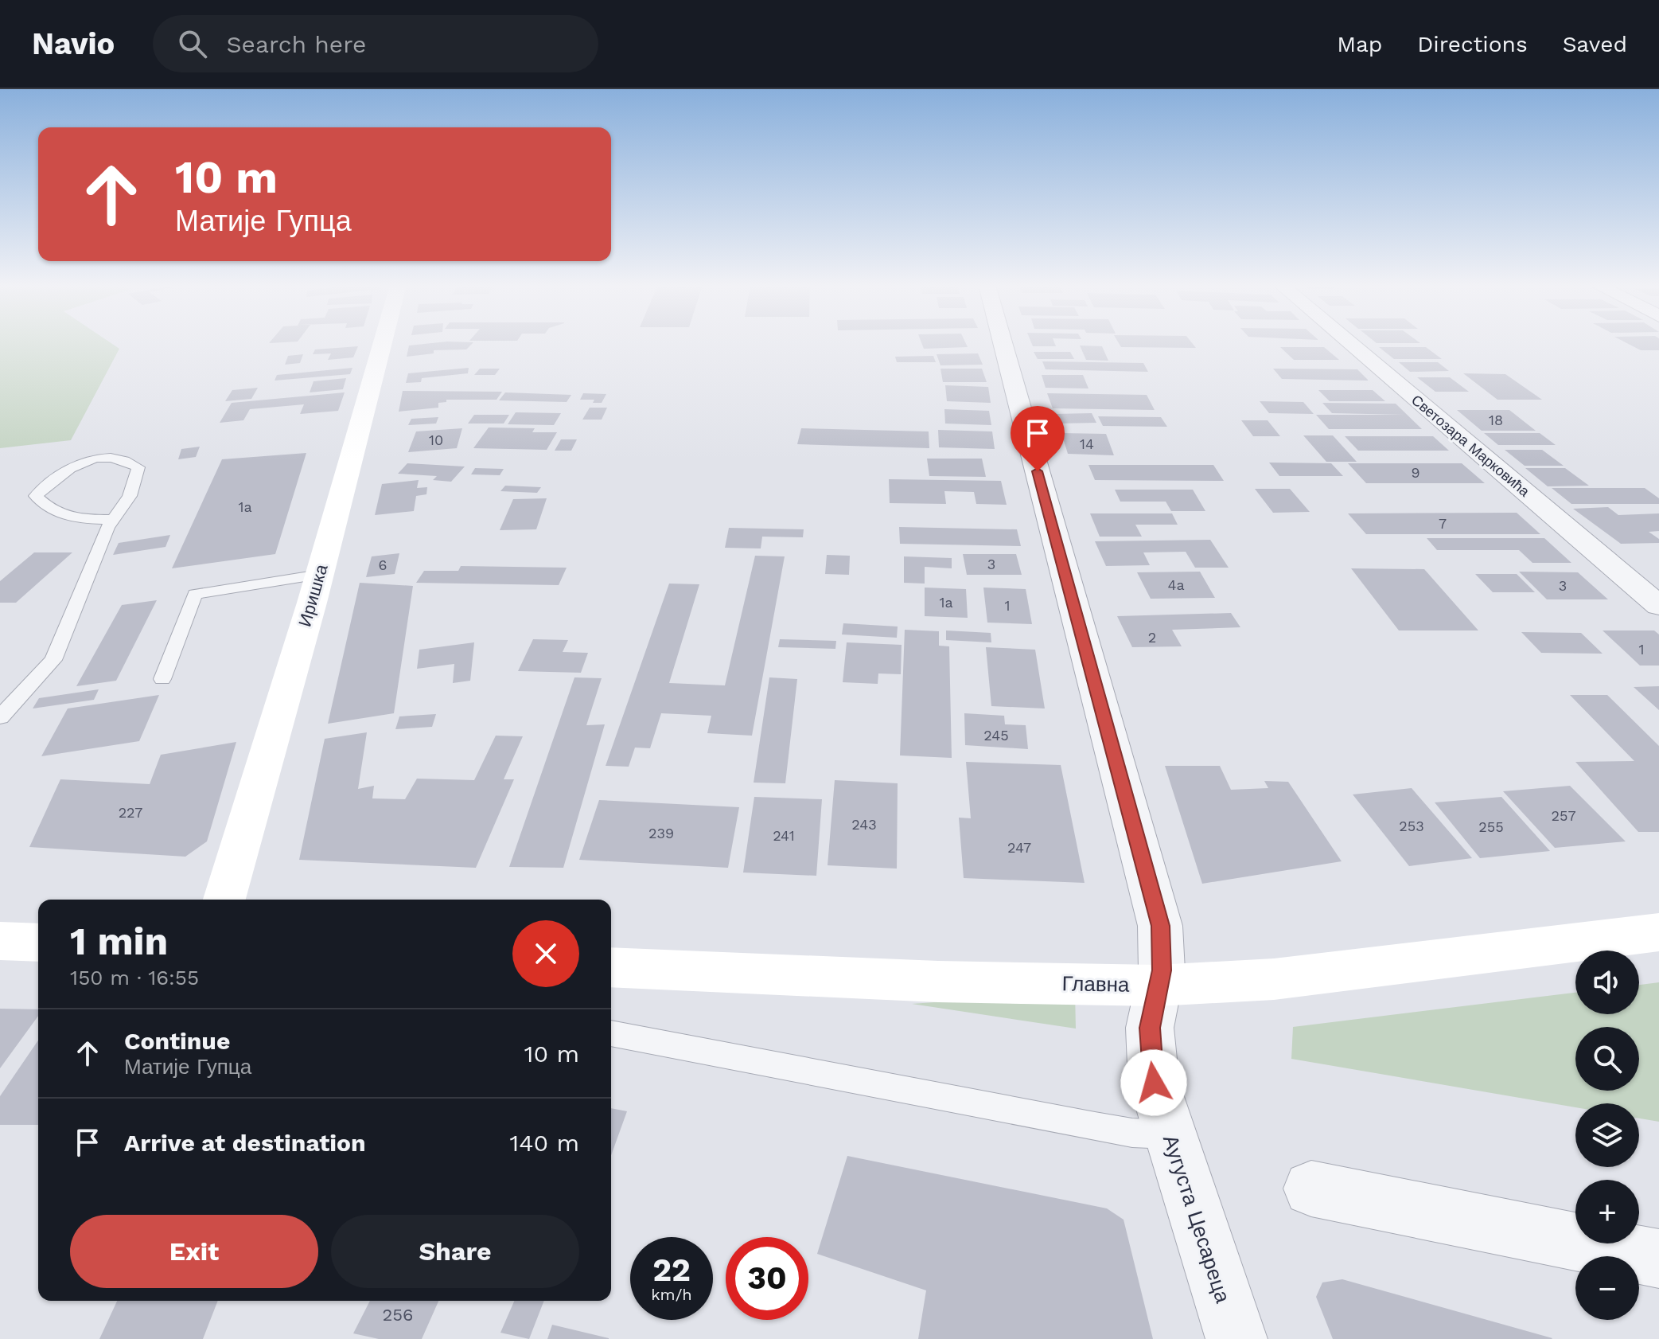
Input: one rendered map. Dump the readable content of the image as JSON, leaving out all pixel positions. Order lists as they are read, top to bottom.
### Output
{
  "streets": {
    "street": [
      "Светозара Марковића",
      "Иришка",
      "Главна",
      "Аугуста Цесареца"
    ]
  },
  "crossings": [
    ["Главна", "Аугуста Цесареца"]
  ],
  "house_numbers": [
    "18",
    "10",
    "14",
    "9",
    "1a",
    "7",
    "3",
    "6",
    "4a",
    "3",
    "1a",
    "1",
    "2",
    "1",
    "245",
    "227",
    "257",
    "243",
    "253",
    "255",
    "239",
    "241",
    "247",
    "256"
  ],
  "page": {
    "header": "Navio",
    "search": "Search here",
    "nav": ["Map", "Directions", "Saved"],
    "turn": ["10 m", "Матије Гупца"],
    "heading": ["1 min", "150 m · 16:55"],
    "map_buttons": ["+", "−"],
    "list": [
      {
        "name": "Continue",
        "note": "Матије Гупца",
        "value": "10 m"
      },
      {
        "name": "Arrive at destination",
        "value": "140 m"
      }
    ],
    "buttons": ["Exit", "Share"],
    "speed": "22 km/h",
    "limit": "30"
  }
}
